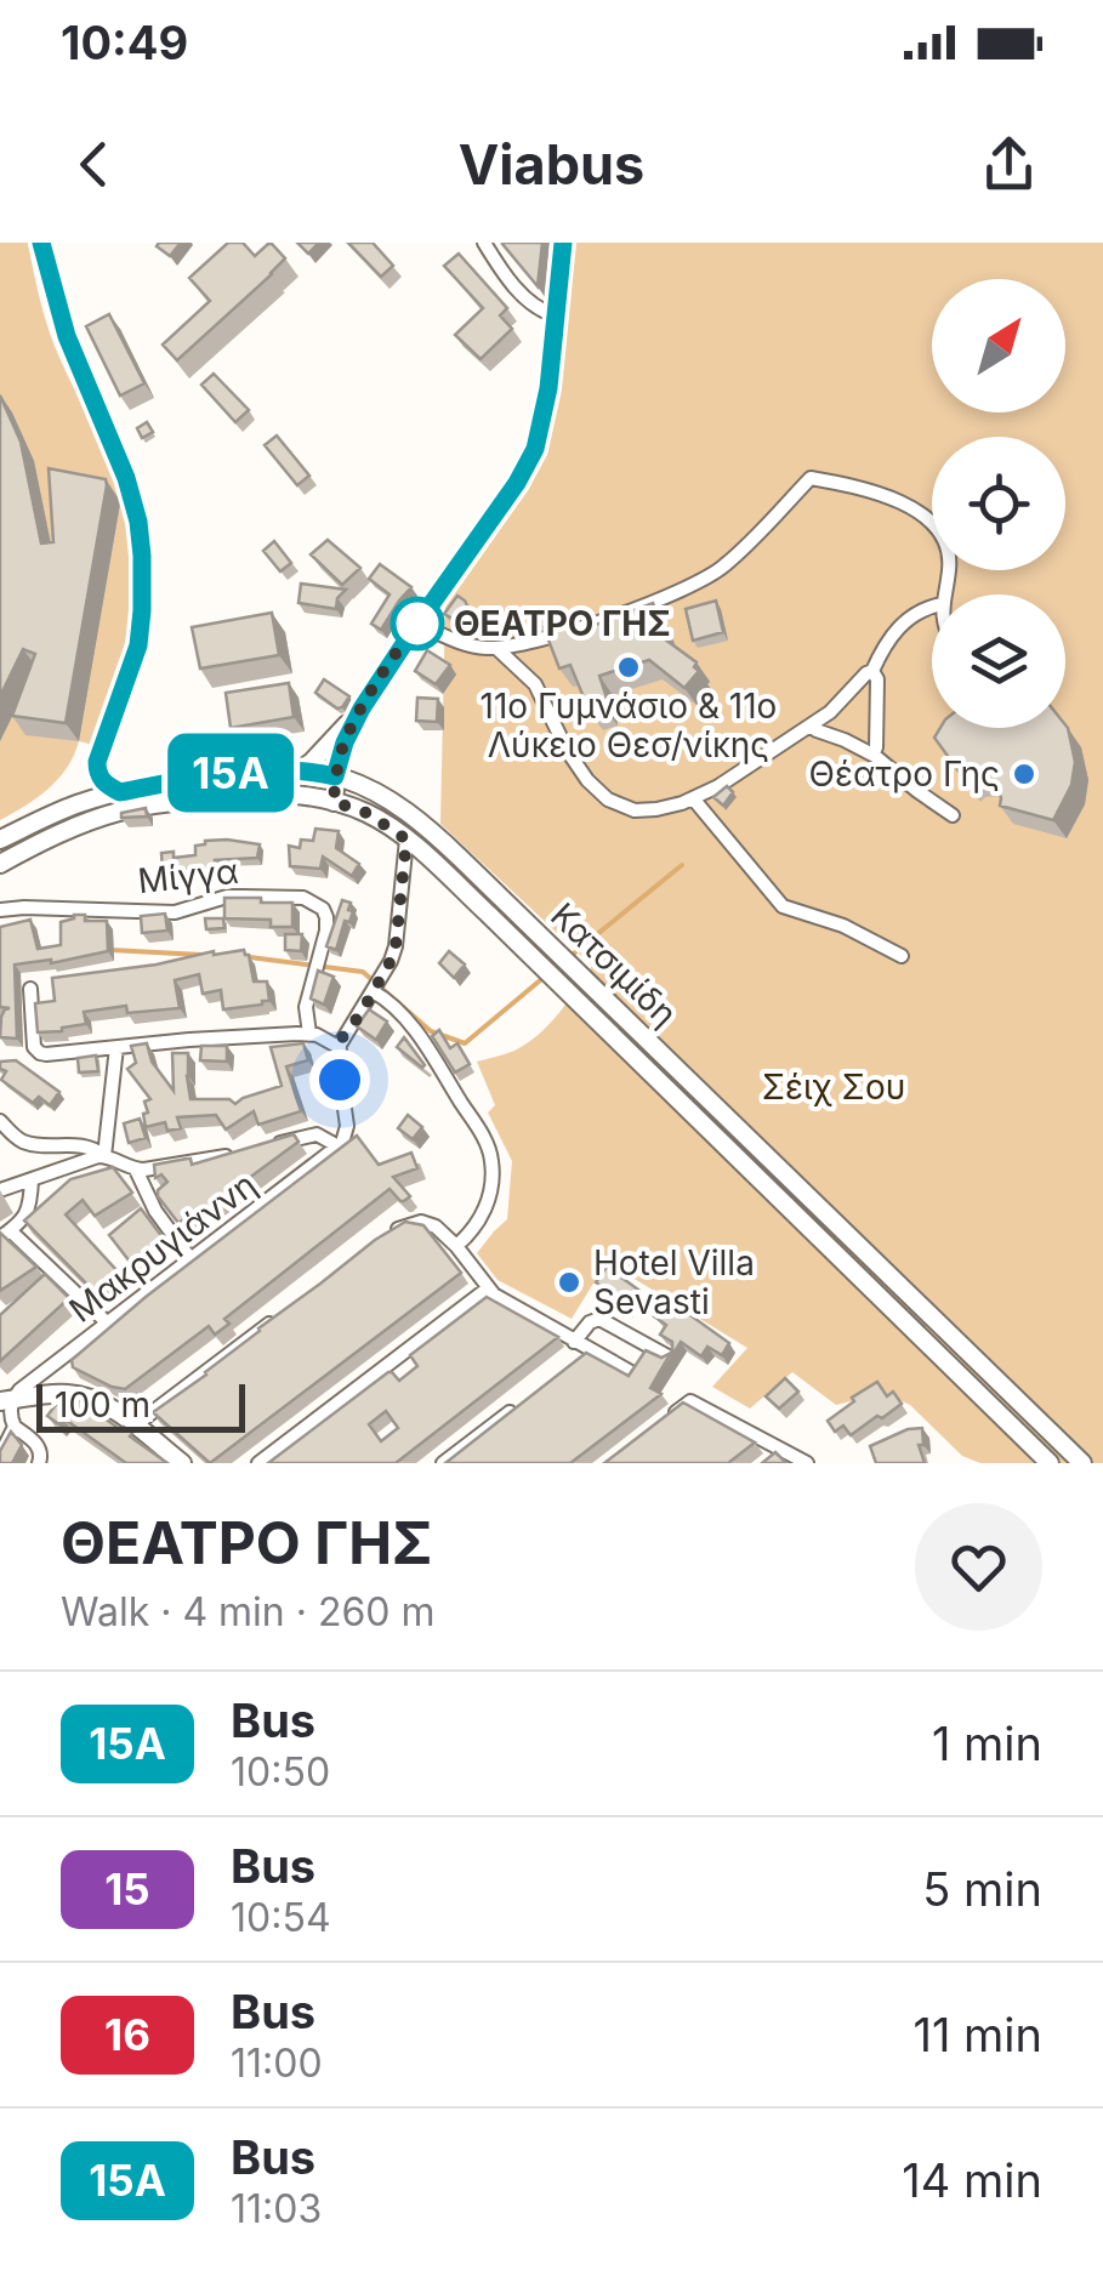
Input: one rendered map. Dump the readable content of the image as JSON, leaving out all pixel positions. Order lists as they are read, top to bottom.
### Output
{
  "streets": {
    "main road": ["Κατσιμίδη"],
    "street": ["Μίγγα", "Μακρυγιάννη"]
  },
  "parks": ["Σέιχ Σου"],
  "places": [
    "ΘΕΑΤΡΟ ΓΗΣ",
    "11ο Γυμνάσιο & 11ο Λύκειο Θεσ/νίκης",
    "Θέατρο Γης",
    "Hotel Villa Sevasti"
  ],
  "lines": ["bus line 15Α"],
  "scale_bar": "100 m",
  "north": "top right",
  "page": {
    "status": "10:49",
    "header": "Viabus",
    "on_map": "15Α",
    "scale": "100 m",
    "heading": ["ΘΕΑΤΡΟ ΓΗΣ", "Walk · 4 min · 260 m"],
    "list": [
      {
        "mark": "15Α",
        "name": "Bus",
        "note": "10:50",
        "value": "1 min"
      },
      {
        "mark": "15",
        "name": "Bus",
        "note": "10:54",
        "value": "5 min"
      },
      {
        "mark": "16",
        "name": "Bus",
        "note": "11:00",
        "value": "11 min"
      },
      {
        "mark": "15Α",
        "name": "Bus",
        "note": "11:03",
        "value": "14 min"
      }
    ]
  }
}
